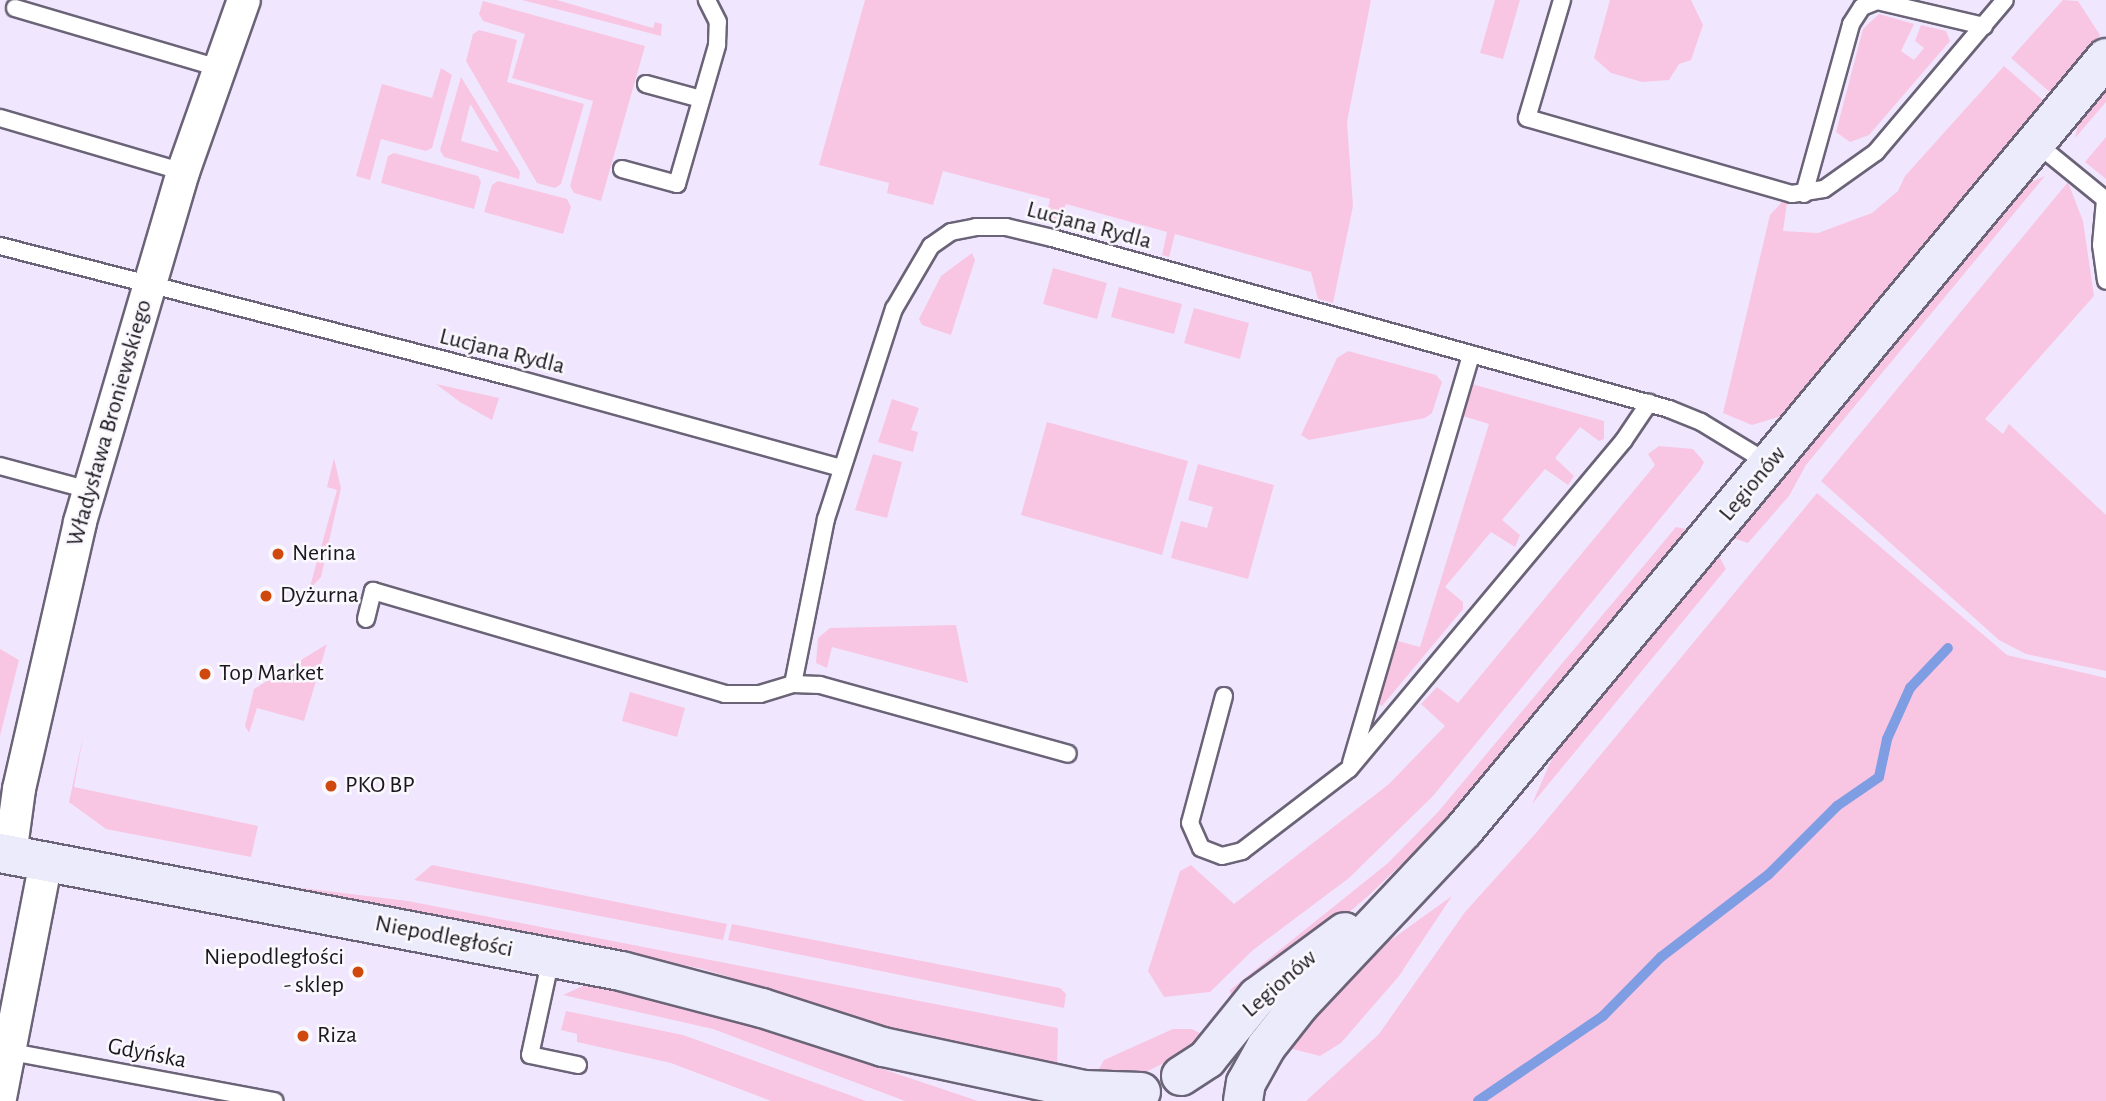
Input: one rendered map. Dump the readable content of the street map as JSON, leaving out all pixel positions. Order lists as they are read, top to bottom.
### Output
{
  "streets": {
    "street": ["Władysława Broniewskiego", "Legionów", "Niepodległości"],
    "lane": ["Lucjana Rydla", "Gdyńska"]
  },
  "crossings": [
    ["Lucjana Rydla", "Władysława Broniewskiego"],
    ["Lucjana Rydla", "Legionów"],
    ["Władysława Broniewskiego", "Niepodległości"],
    ["Władysława Broniewskiego", "Gdyńska"],
    ["Legionów", "Niepodległości"]
  ],
  "places": [
    "Nerina",
    "Dyżurna",
    "Top Market",
    "PKO BP",
    "Niepodległości - sklep",
    "Riza"
  ]
}
